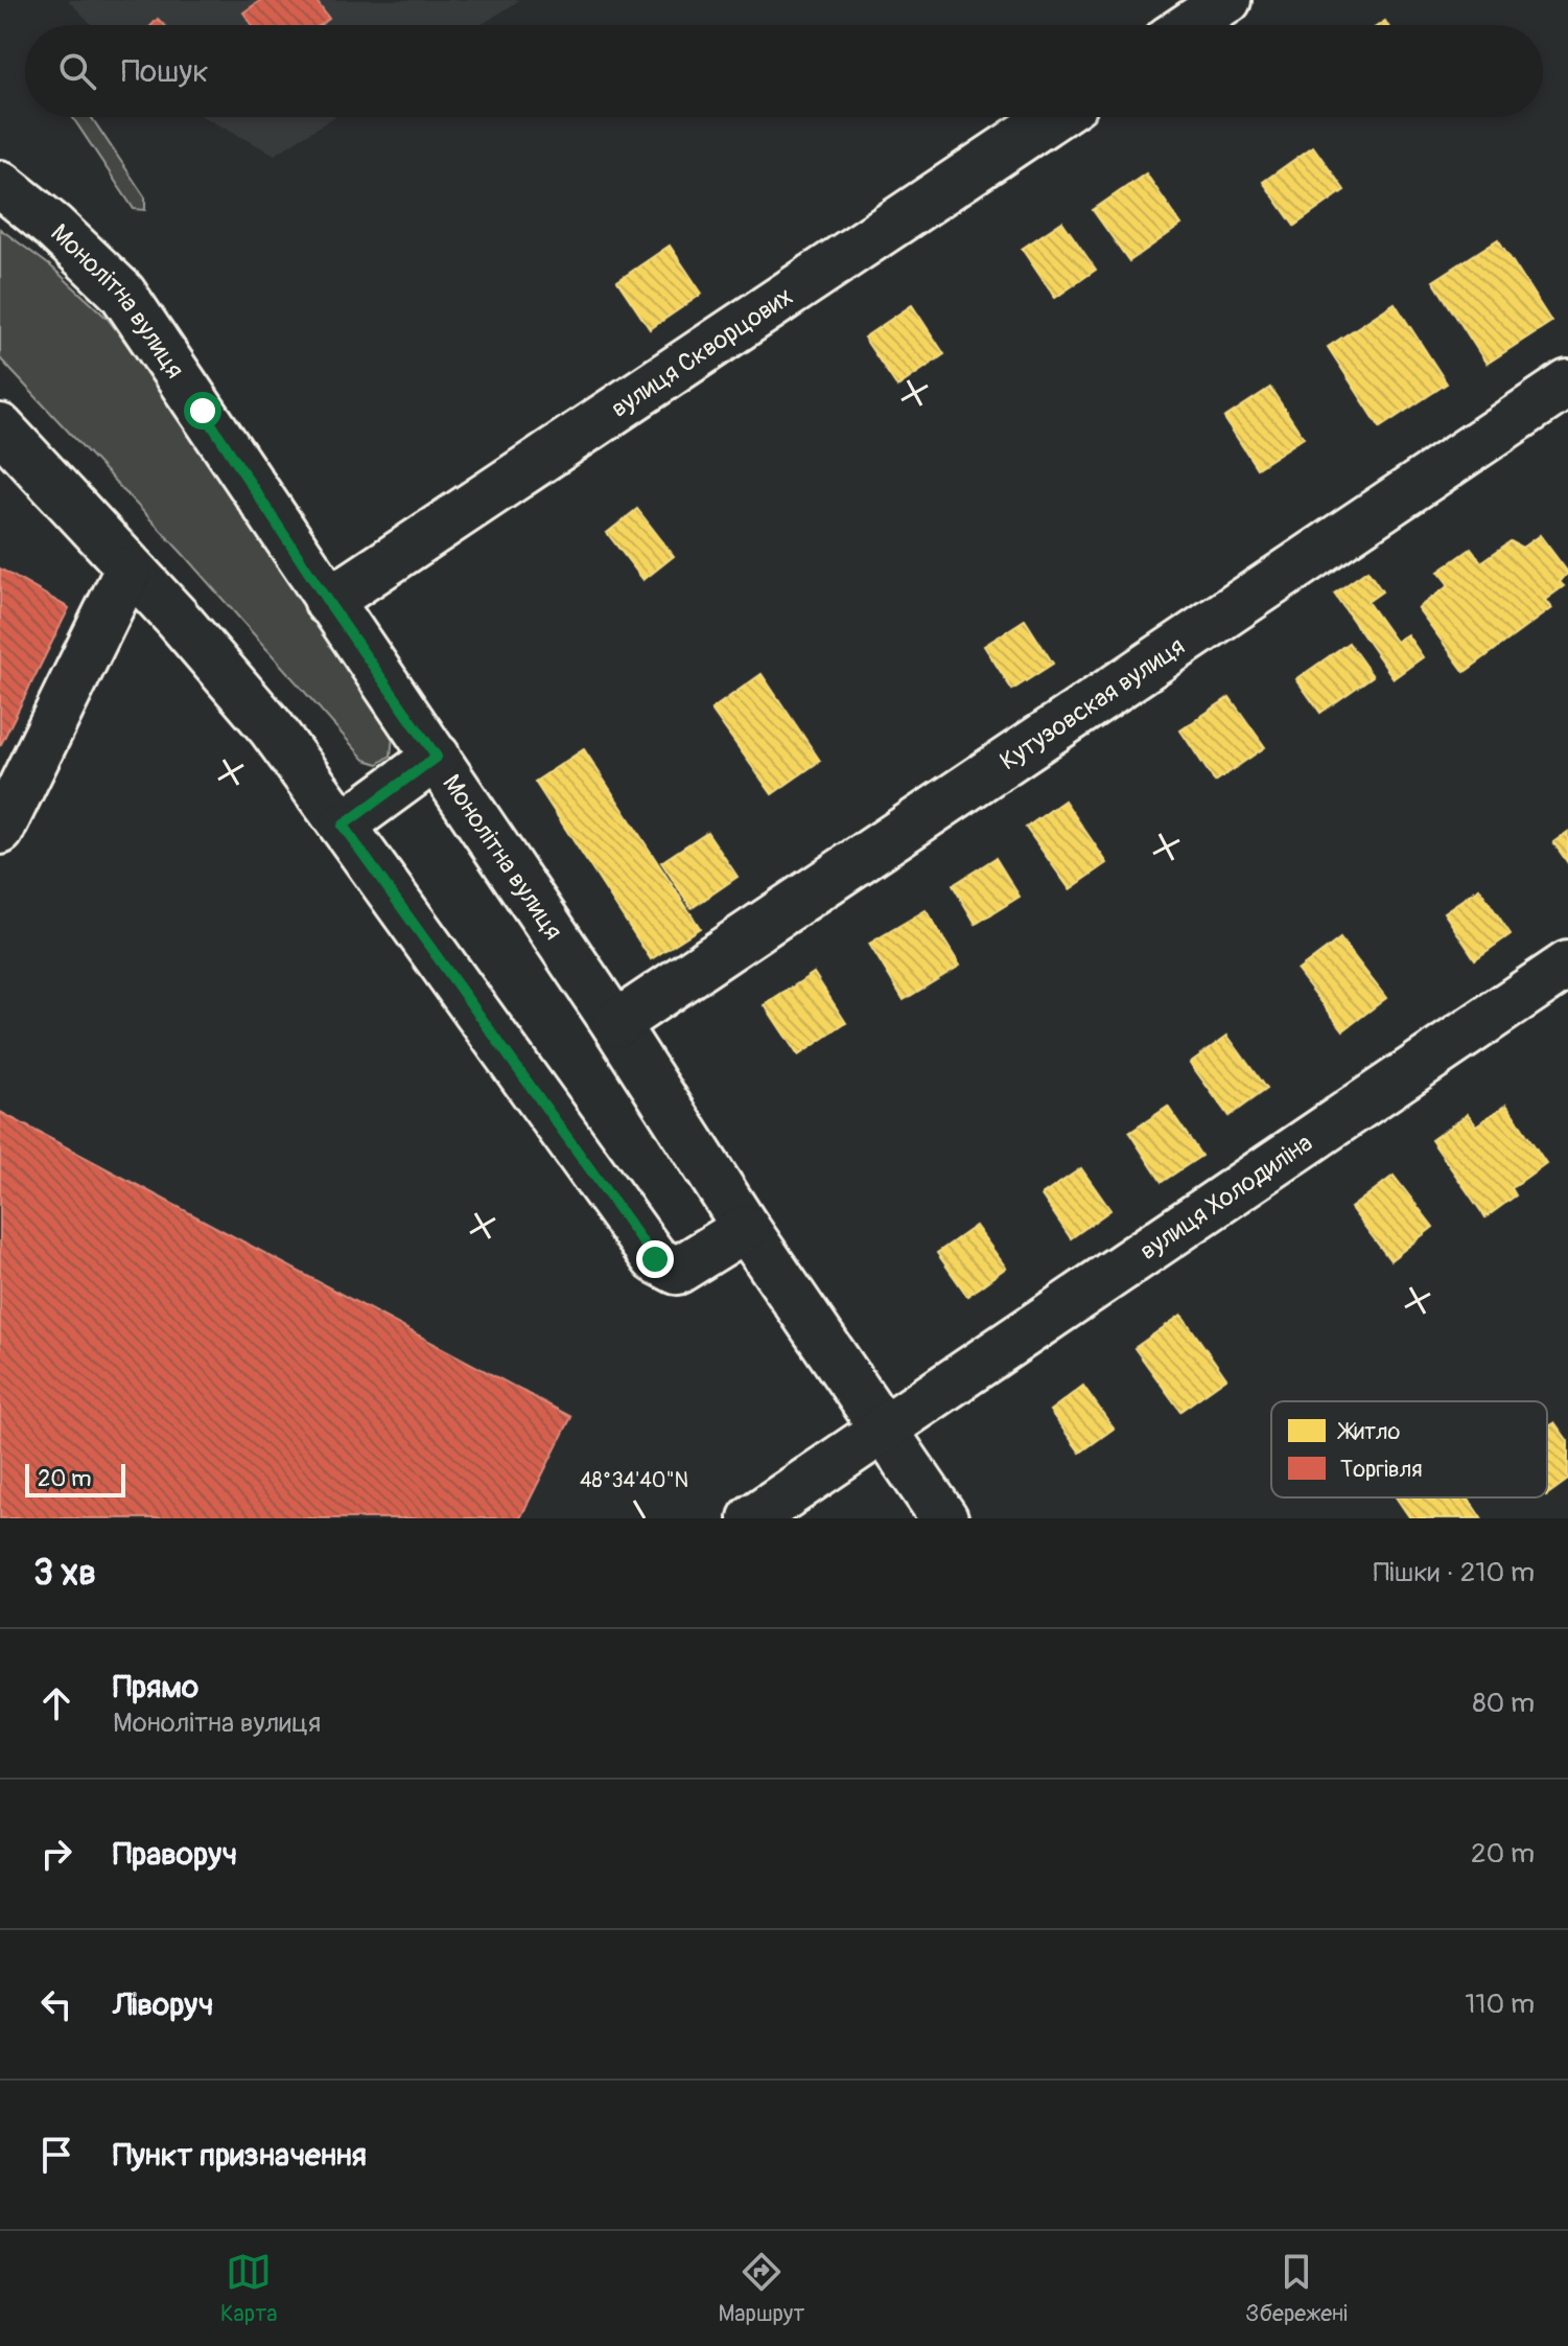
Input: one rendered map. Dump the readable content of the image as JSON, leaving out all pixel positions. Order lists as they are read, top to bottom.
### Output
{
  "streets": {
    "street": [
      "Монолітна вулиця",
      "вулиця Скворцових",
      "Кутузовская вулиця",
      "вулиця Холодиліна"
    ]
  },
  "crossings": [
    ["Монолітна вулиця", "вулиця Скворцових"],
    ["Монолітна вулиця", "Кутузовская вулиця"],
    ["Монолітна вулиця", "вулиця Холодиліна"]
  ],
  "legend": ["Житло", "Торгівля"],
  "scale_bar": "20 m",
  "page": {
    "search": "Пошук",
    "scale": "20 m",
    "heading": ["3 хв", "Пішки · 210 m"],
    "list": [
      ["Прямо", "Монолітна вулиця", "80 m"],
      ["Праворуч", "20 m"],
      ["Ліворуч", "110 m"],
      "Пункт призначення"
    ],
    "nav": ["Карта", "Маршрут", "Збережені"]
  },
  "coordinates": ["48°34'40\"N"]
}
